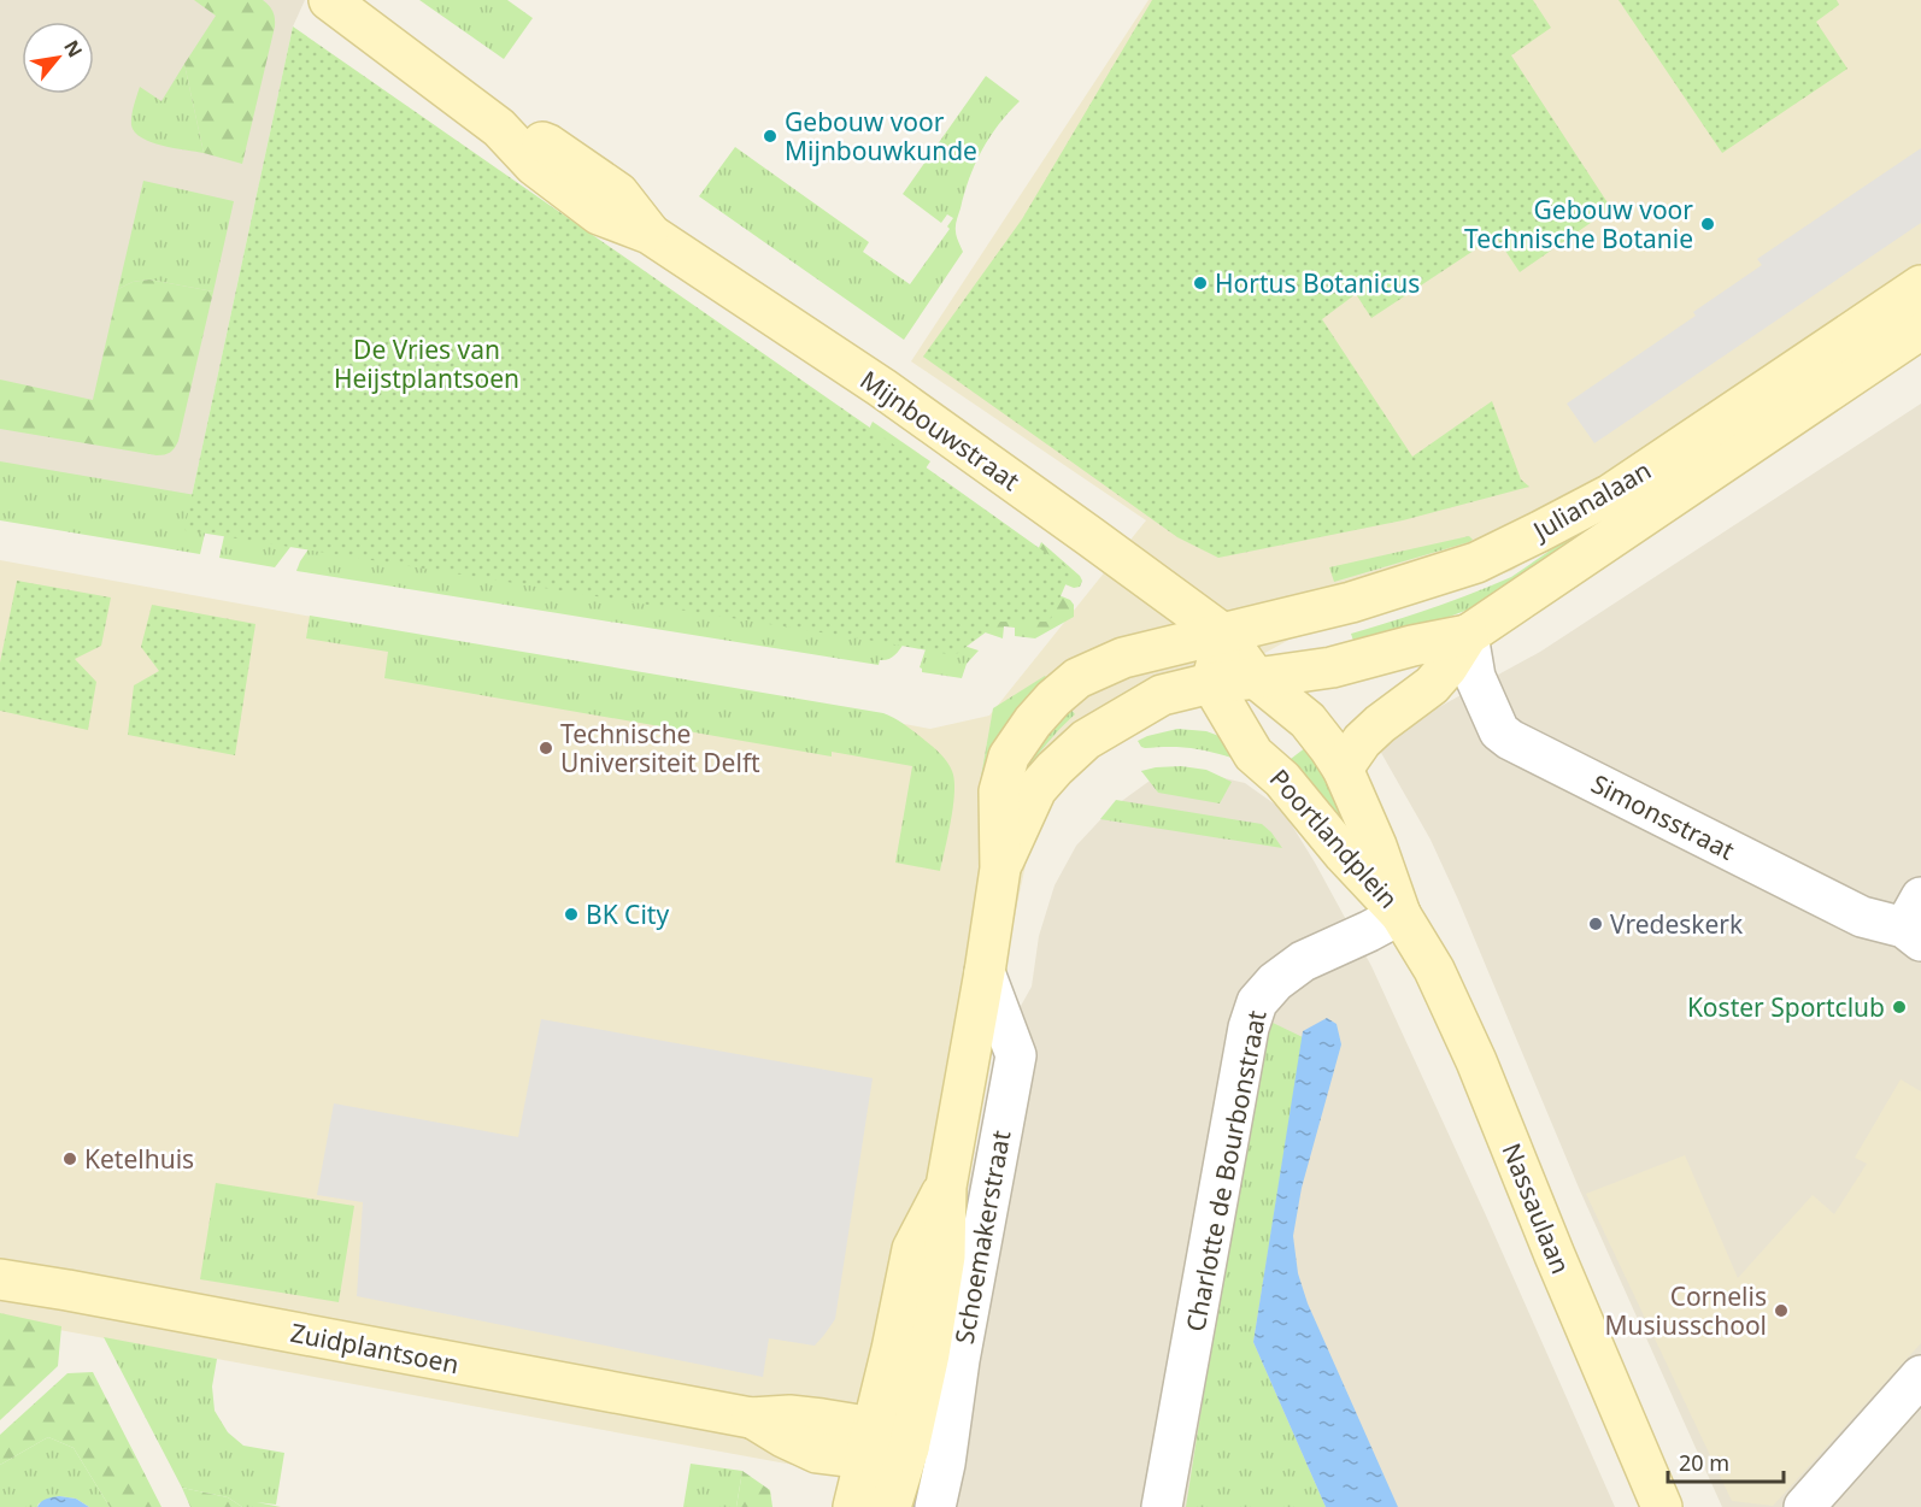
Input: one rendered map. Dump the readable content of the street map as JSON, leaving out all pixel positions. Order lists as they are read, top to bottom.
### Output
{
  "streets": {
    "main road": [
      "Mijnbouwstraat",
      "Julianalaan",
      "Poortlandplein",
      "Nassaulaan",
      "Schoemakerstraat",
      "Zuidplantsoen"
    ],
    "street": ["Simonsstraat", "Charlotte de Bourbonstraat"]
  },
  "crossings": [
    ["Mijnbouwstraat", "Julianalaan"],
    ["Mijnbouwstraat", "Poortlandplein"],
    ["Mijnbouwstraat", "Schoemakerstraat"],
    ["Julianalaan", "Simonsstraat"],
    ["Julianalaan", "Poortlandplein"],
    ["Julianalaan", "Schoemakerstraat"],
    ["Poortlandplein", "Charlotte de Bourbonstraat"],
    ["Poortlandplein", "Nassaulaan"],
    ["Poortlandplein", "Schoemakerstraat"],
    ["Charlotte de Bourbonstraat", "Nassaulaan"],
    ["Schoemakerstraat", "Zuidplantsoen"]
  ],
  "parks": ["De Vries van Heijstplantsoen"],
  "places": [
    "Gebouw voor Mijnbouwkunde",
    "Gebouw voor Technische Botanie",
    "Hortus Botanicus",
    "Technische Universiteit Delft",
    "BK City",
    "Vredeskerk",
    "Koster Sportclub",
    "Ketelhuis",
    "Cornelis Musiusschool"
  ],
  "scale_bar": "20 m",
  "north": "top right"
}
